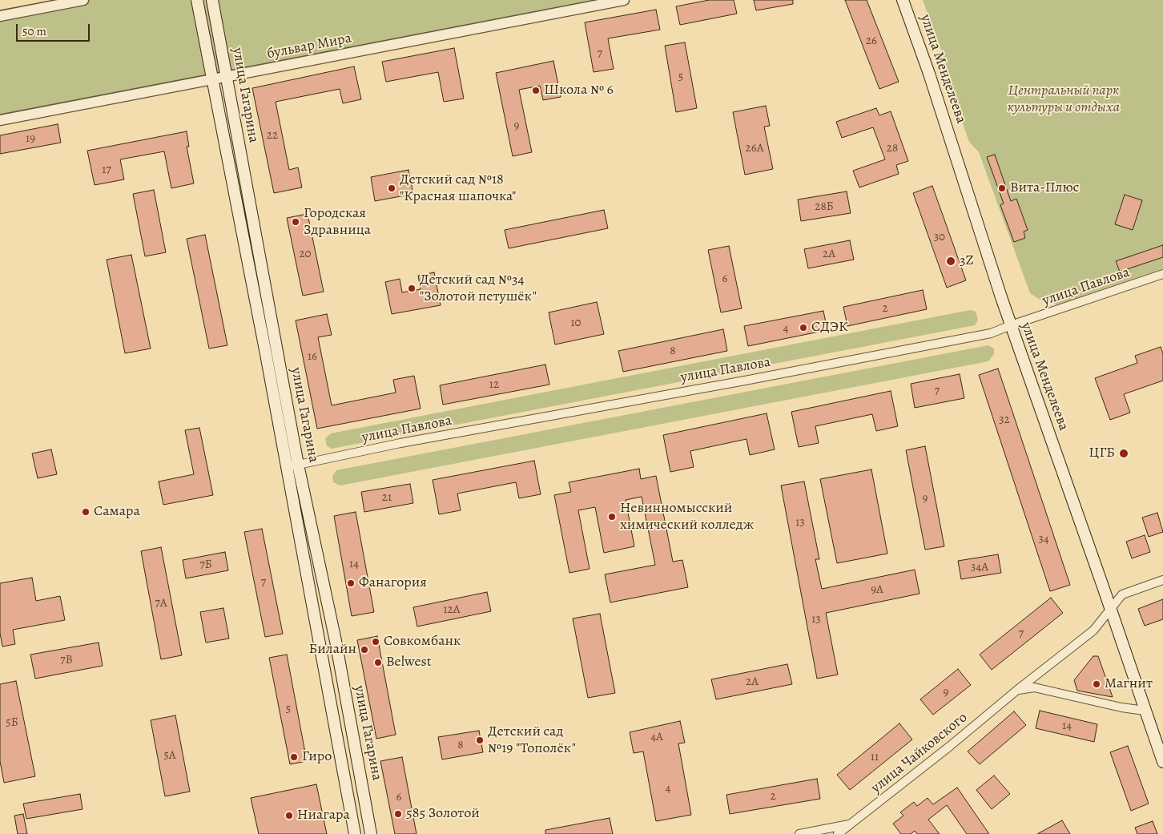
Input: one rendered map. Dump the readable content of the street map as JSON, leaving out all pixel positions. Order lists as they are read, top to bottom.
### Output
{
  "streets": {
    "main road": ["улица Менделеева", "улица Гагарина"],
    "street": ["бульвар Мира", "улица Павлова", "улица Чайковского"]
  },
  "crossings": [
    ["бульвар Мира", "улица Гагарина"],
    ["улица Менделеева", "улица Павлова"],
    ["улица Менделеева", "улица Чайковского"],
    ["улица Гагарина", "улица Павлова"]
  ],
  "parks": ["Центральный парк культуры и отдыха"],
  "places": [
    "Школа № 6",
    "Детский сад №18 \"Красная шапочка\"",
    "Вита-Плюс",
    "Городская Здравница",
    "3Z",
    "Детский сад №34 \"Золотой петушёк\"",
    "СДЭК",
    "ЦГБ",
    "Самара",
    "Невинномысский химический колледж",
    "Фанагория",
    "Совкомбанк",
    "Билайн",
    "Belwest",
    "Магнит",
    "Детский сад №19 \"Тополёк\"",
    "Гиро",
    "585 Золотой",
    "Ниагара"
  ],
  "house_numbers": [
    "26",
    "7",
    "5",
    "9",
    "22",
    "19",
    "26А",
    "28",
    "17",
    "28Б",
    "30",
    "20",
    "2А",
    "6",
    "2",
    "10",
    "4",
    "8",
    "16",
    "12",
    "7",
    "32",
    "21",
    "9",
    "13",
    "34",
    "14",
    "7Б",
    "34А",
    "7",
    "9А",
    "7А",
    "12А",
    "13",
    "7",
    "7В",
    "2А",
    "9",
    "5",
    "5Б",
    "14",
    "4А",
    "8",
    "5А",
    "11",
    "4",
    "2",
    "6"
  ],
  "scale_bar": "50 m"
}
